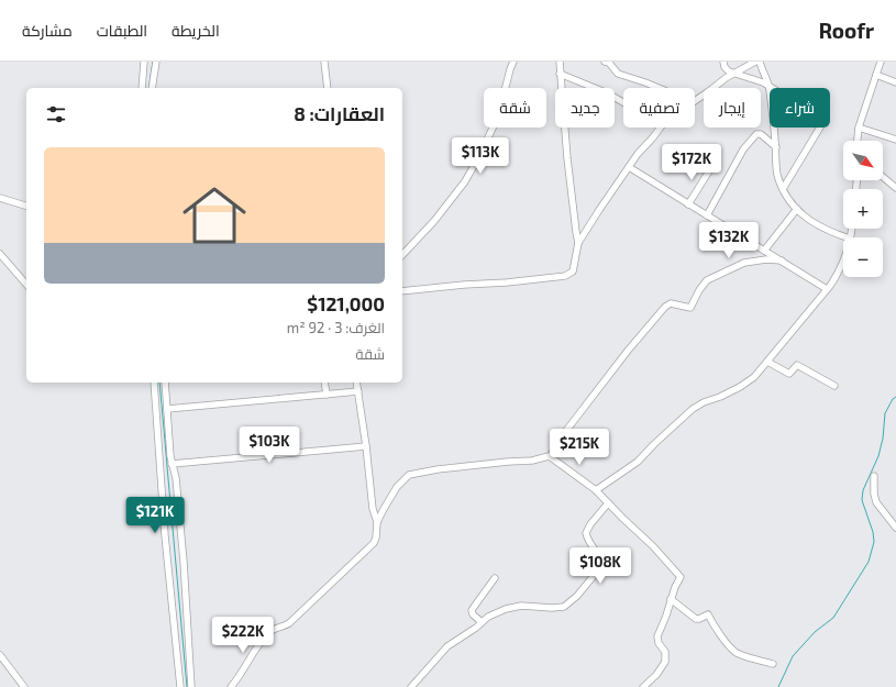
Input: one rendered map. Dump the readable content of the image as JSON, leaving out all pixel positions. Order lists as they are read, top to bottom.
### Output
{
  "north": "bottom right",
  "page": {
    "header": "Roofr",
    "nav": ["الخريطة", "الطبقات", "مشاركة"],
    "chip": [
      "شراء",
      "إيجار",
      "تصفية",
      "جديد",
      "شقة"
    ],
    "heading": "العقارات: 8",
    "price": [
      "$113K",
      "$172K",
      "$132K",
      "$103K",
      "$215K",
      "$121K",
      "$108K",
      "$222K"
    ],
    "map_buttons": ["+", "−"],
    "list": [
      {
        "name": "$121,000",
        "note": "الغرف: 3 · 92 m² · شقة"
      }
    ]
  }
}
